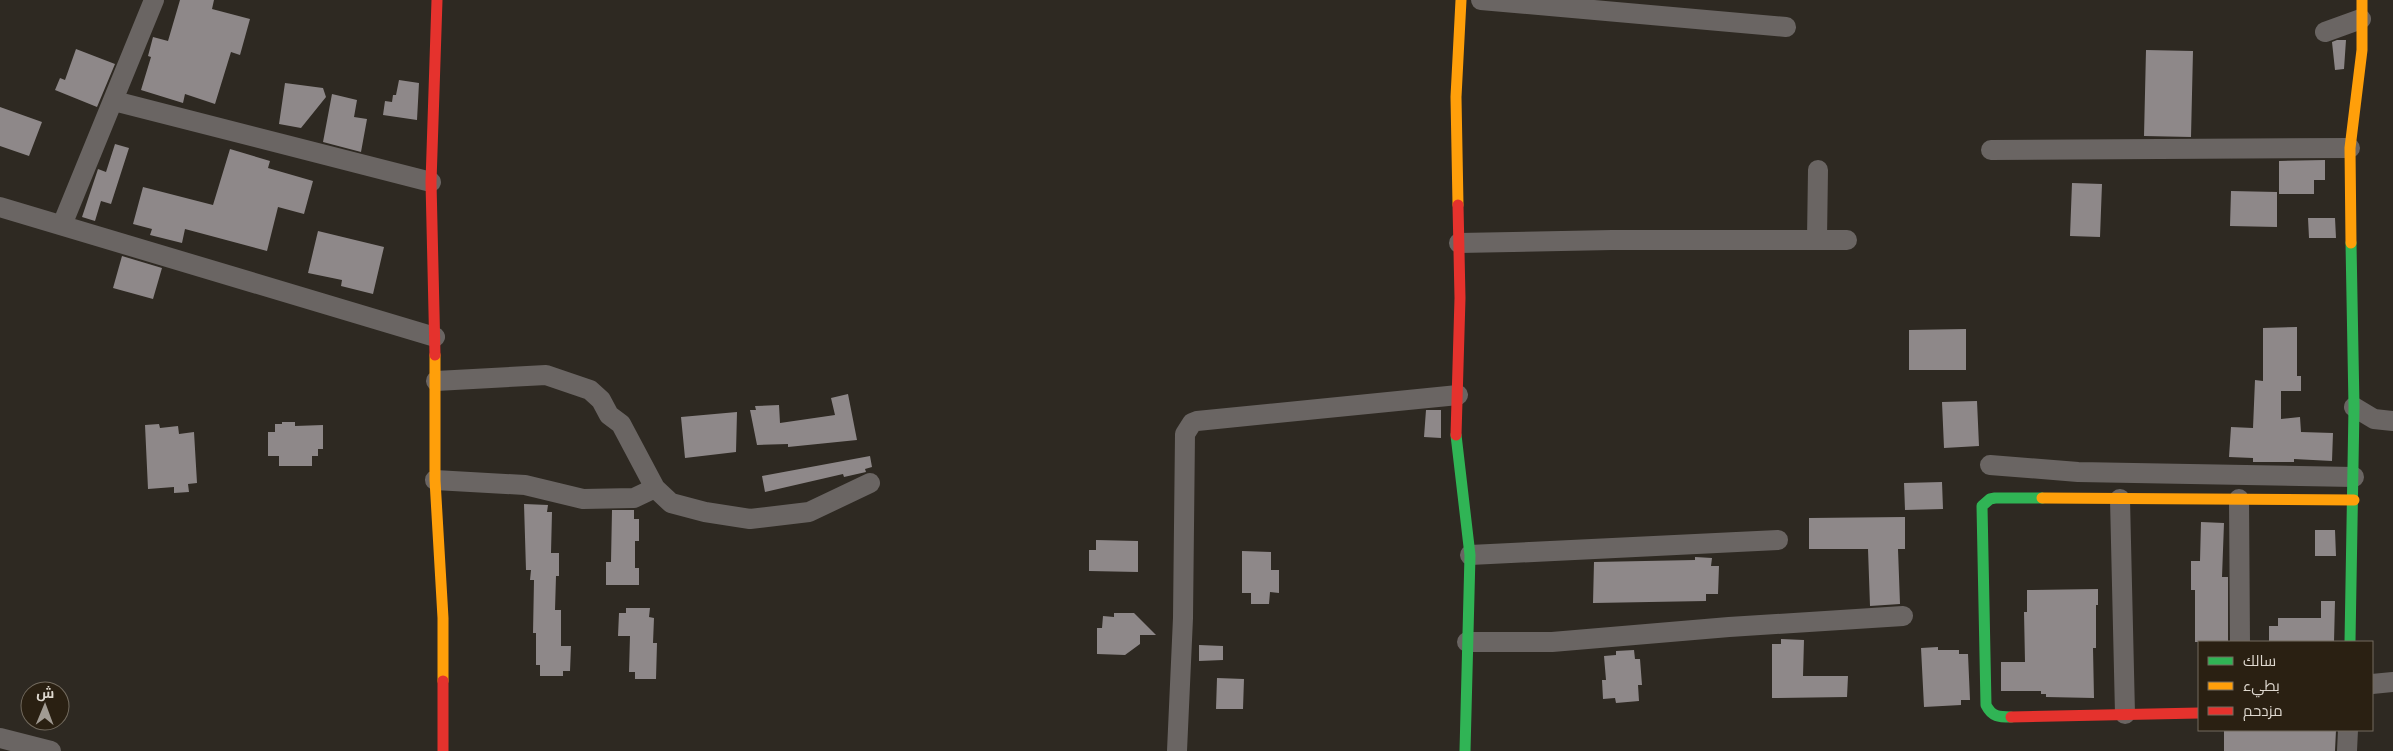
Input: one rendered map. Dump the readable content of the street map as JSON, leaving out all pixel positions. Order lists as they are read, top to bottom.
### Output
{
  "legend": ["سالك", "بطيء", "مزدحم"],
  "north": "top"
}
